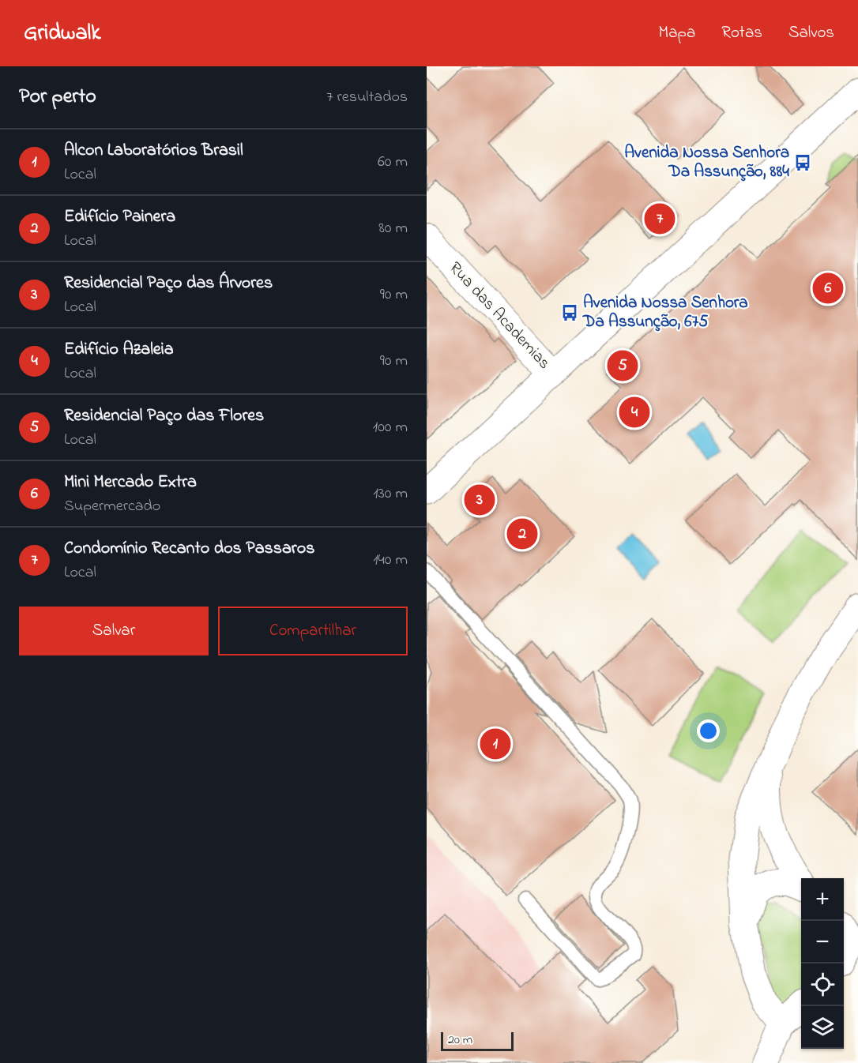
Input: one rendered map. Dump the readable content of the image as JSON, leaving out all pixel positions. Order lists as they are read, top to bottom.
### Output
{
  "streets": {
    "street": ["Rua das Academias"]
  },
  "places": {
    "bus stop": ["Avenida Nossa Senhora Da Assunção, 884", "Avenida Nossa Senhora Da Assunção, 675"]
  },
  "scale_bar": "20 m",
  "page": {
    "header": "Gridwalk",
    "nav": ["Mapa", "Rotas", "Salvos"],
    "heading": ["Por perto", "7 resultados"],
    "list": [
      {
        "mark": "1",
        "name": "Alcon Laboratórios Brasil",
        "note": "Local",
        "value": "60 m"
      },
      {
        "mark": "2",
        "name": "Edifício Painera",
        "note": "Local",
        "value": "80 m"
      },
      {
        "mark": "3",
        "name": "Residencial Paço das Árvores",
        "note": "Local",
        "value": "90 m"
      },
      {
        "mark": "4",
        "name": "Edifício Azaleia",
        "note": "Local",
        "value": "90 m"
      },
      {
        "mark": "5",
        "name": "Residencial Paço das Flores",
        "note": "Local",
        "value": "100 m"
      },
      {
        "mark": "6",
        "name": "Mini Mercado Extra",
        "note": "Supermercado",
        "value": "130 m"
      },
      {
        "mark": "7",
        "name": "Condomínio Recanto dos Passaros",
        "note": "Local",
        "value": "140 m"
      }
    ],
    "pins": [
      "7",
      "6",
      "5",
      "4",
      "3",
      "2",
      "1"
    ],
    "buttons": ["Salvar", "Compartilhar"],
    "map_buttons": ["+", "−"],
    "scale": "20 m"
  }
}
